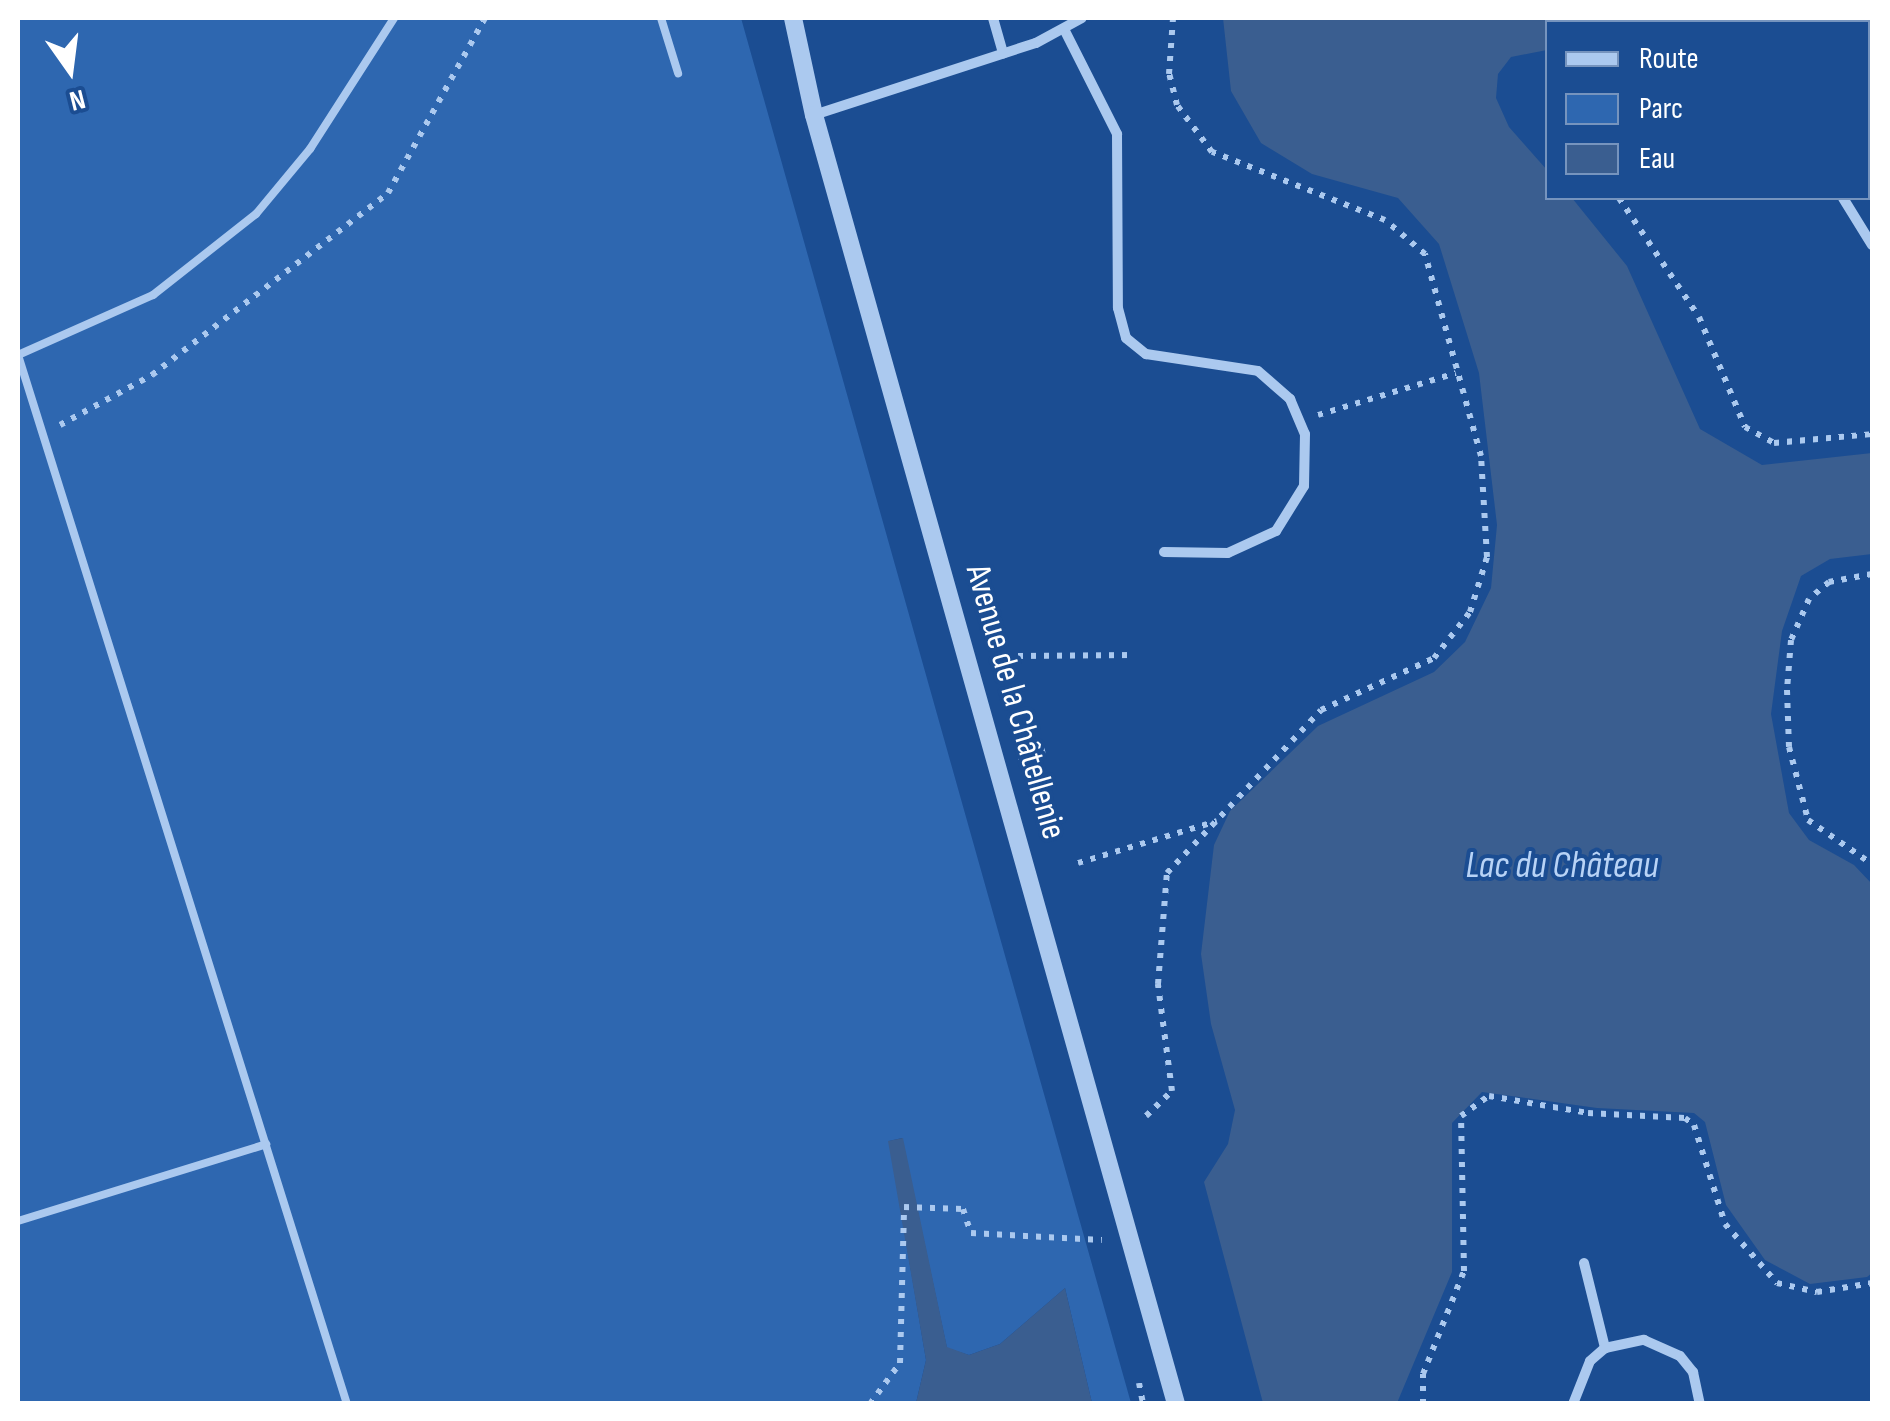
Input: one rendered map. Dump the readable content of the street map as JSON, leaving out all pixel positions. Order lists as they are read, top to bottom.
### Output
{
  "streets": {
    "street": ["Avenue de la Châtellenie"]
  },
  "water": ["Lac du Château"],
  "legend": ["Route", "Parc", "Eau"],
  "north": "bottom"
}
